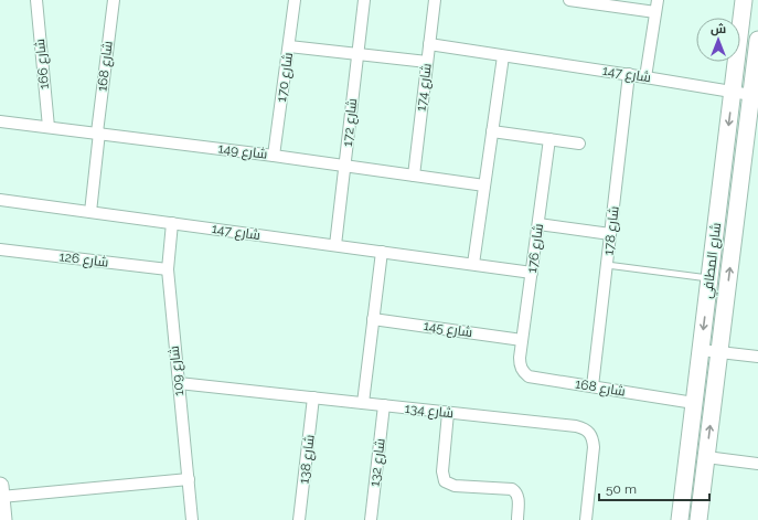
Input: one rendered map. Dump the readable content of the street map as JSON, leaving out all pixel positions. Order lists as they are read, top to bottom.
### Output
{
  "streets": {
    "street": [
      "شارع 166",
      "شارع 168",
      "شارع 147",
      "شارع 170",
      "شارع 174",
      "شارع 172",
      "شارع 149",
      "شارع 178",
      "شارع 176",
      "شارع 126",
      "شارع المطافي",
      "شارع 145",
      "شارع 109",
      "شارع 134",
      "شارع 138",
      "شارع 132"
    ]
  },
  "crossings": [
    ["شارع 166", "شارع 149"],
    ["شارع 168", "شارع 147"],
    ["شارع 168", "شارع 149"],
    ["شارع 168", "شارع 178"],
    ["شارع 168", "شارع 176"],
    ["شارع 168", "شارع المطافي"],
    ["شارع 147", "شارع 174"],
    ["شارع 147", "شارع 172"],
    ["شارع 147", "شارع 178"],
    ["شارع 147", "شارع 176"],
    ["شارع 147", "شارع المطافي"],
    ["شارع 147", "شارع 109"],
    ["شارع 170", "شارع 149"],
    ["شارع 174", "شارع 149"],
    ["شارع 172", "شارع 149"],
    ["شارع 176", "شارع 145"],
    ["شارع 126", "شارع 109"],
    ["شارع 109", "شارع 134"],
    ["شارع 134", "شارع 138"],
    ["شارع 134", "شارع 132"]
  ],
  "scale_bar": "50 m",
  "north": "top"
}
